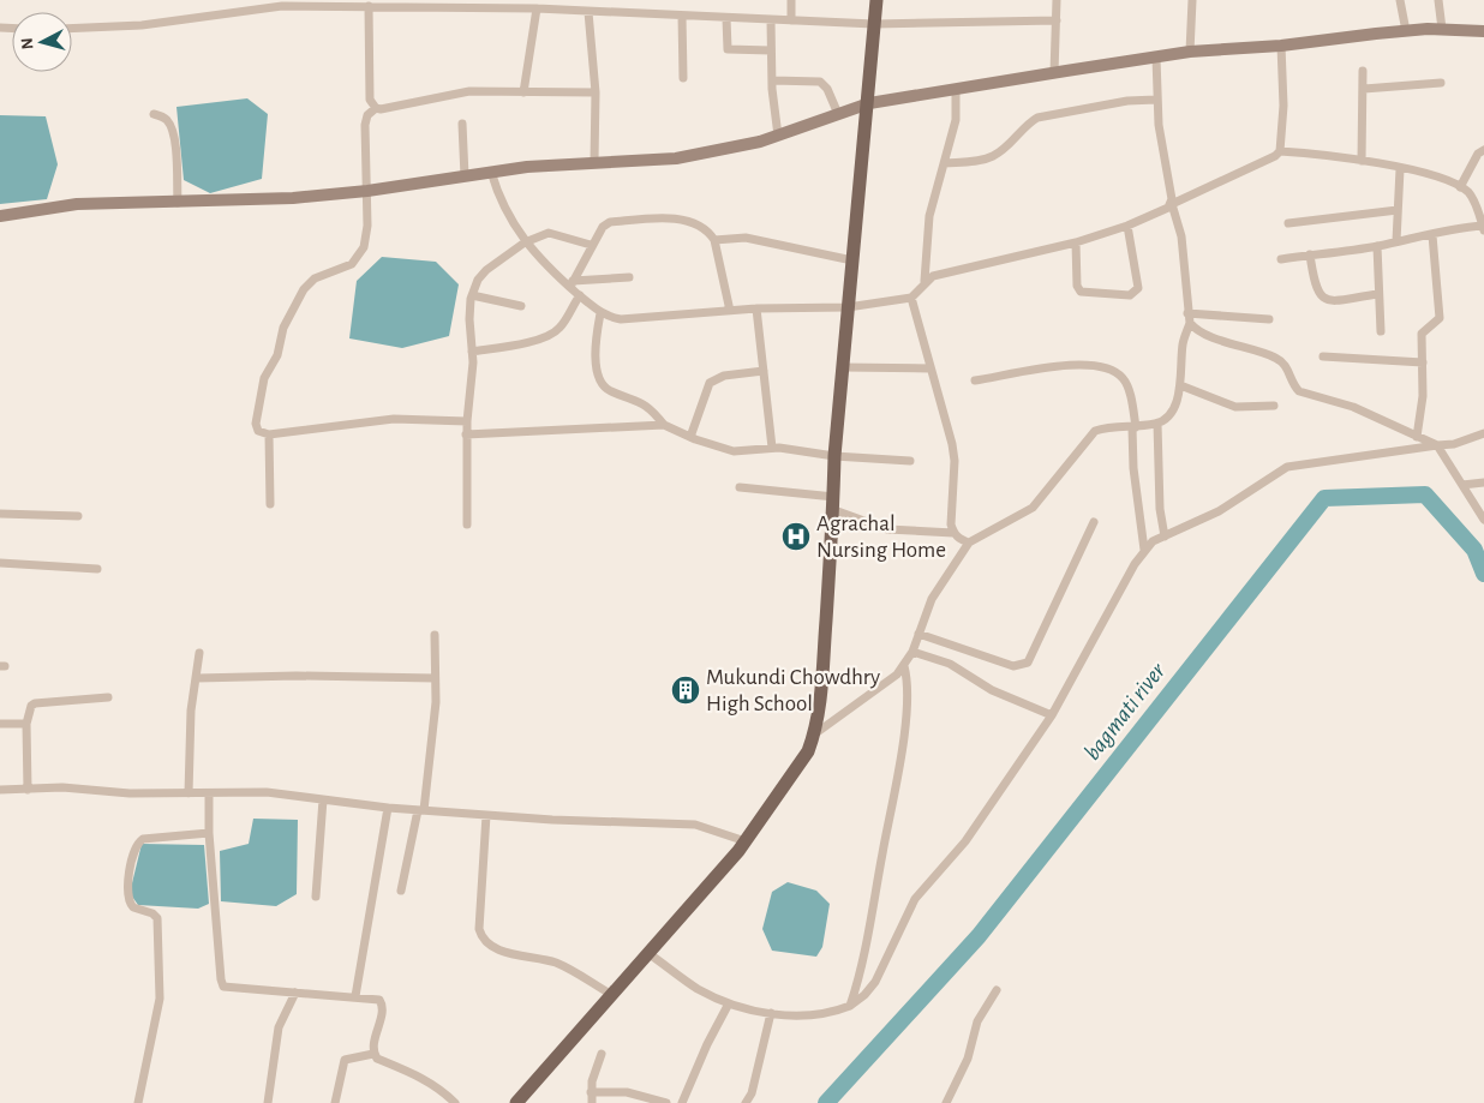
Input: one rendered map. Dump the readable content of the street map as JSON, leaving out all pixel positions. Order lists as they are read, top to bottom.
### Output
{
  "water": ["bagmati river"],
  "places": {
    "hospital": ["Agrachal Nursing Home"],
    "building": ["Mukundi Chowdhry High School"]
  },
  "north": "left"
}
